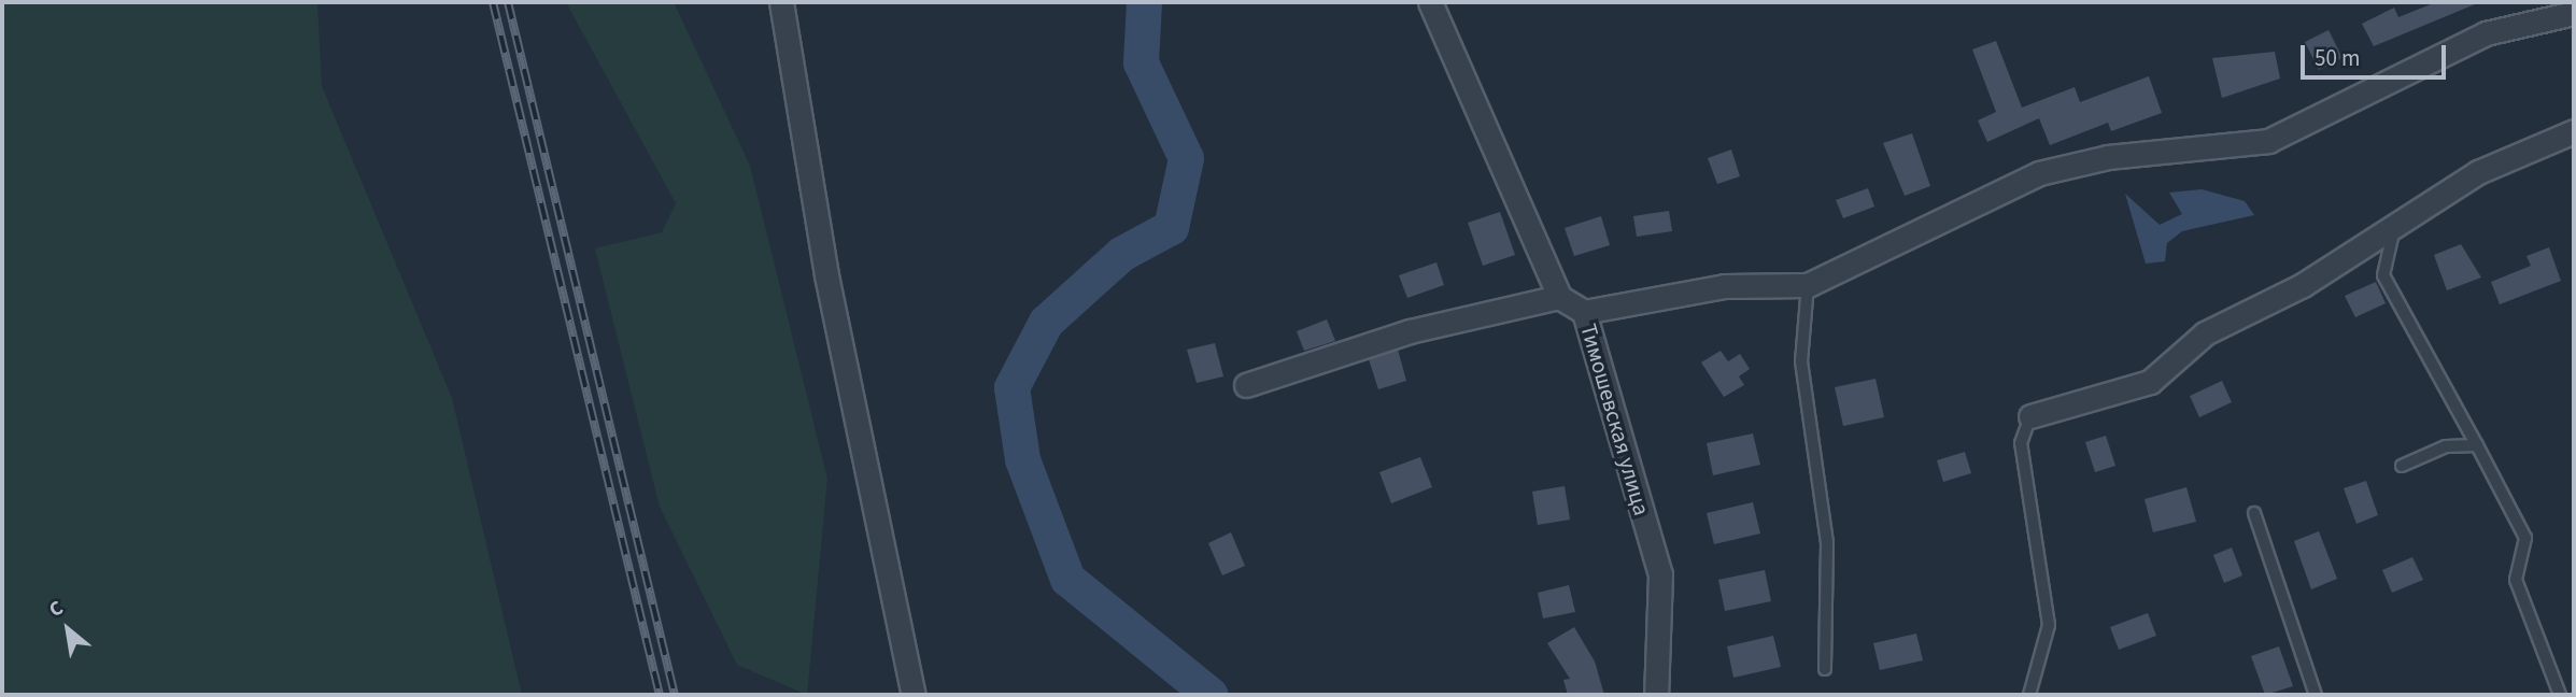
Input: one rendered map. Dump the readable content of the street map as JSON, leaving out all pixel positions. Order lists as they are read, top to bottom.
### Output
{
  "streets": {
    "street": ["Тимошевская улица"]
  },
  "scale_bar": "50 m",
  "north": "top left"
}
